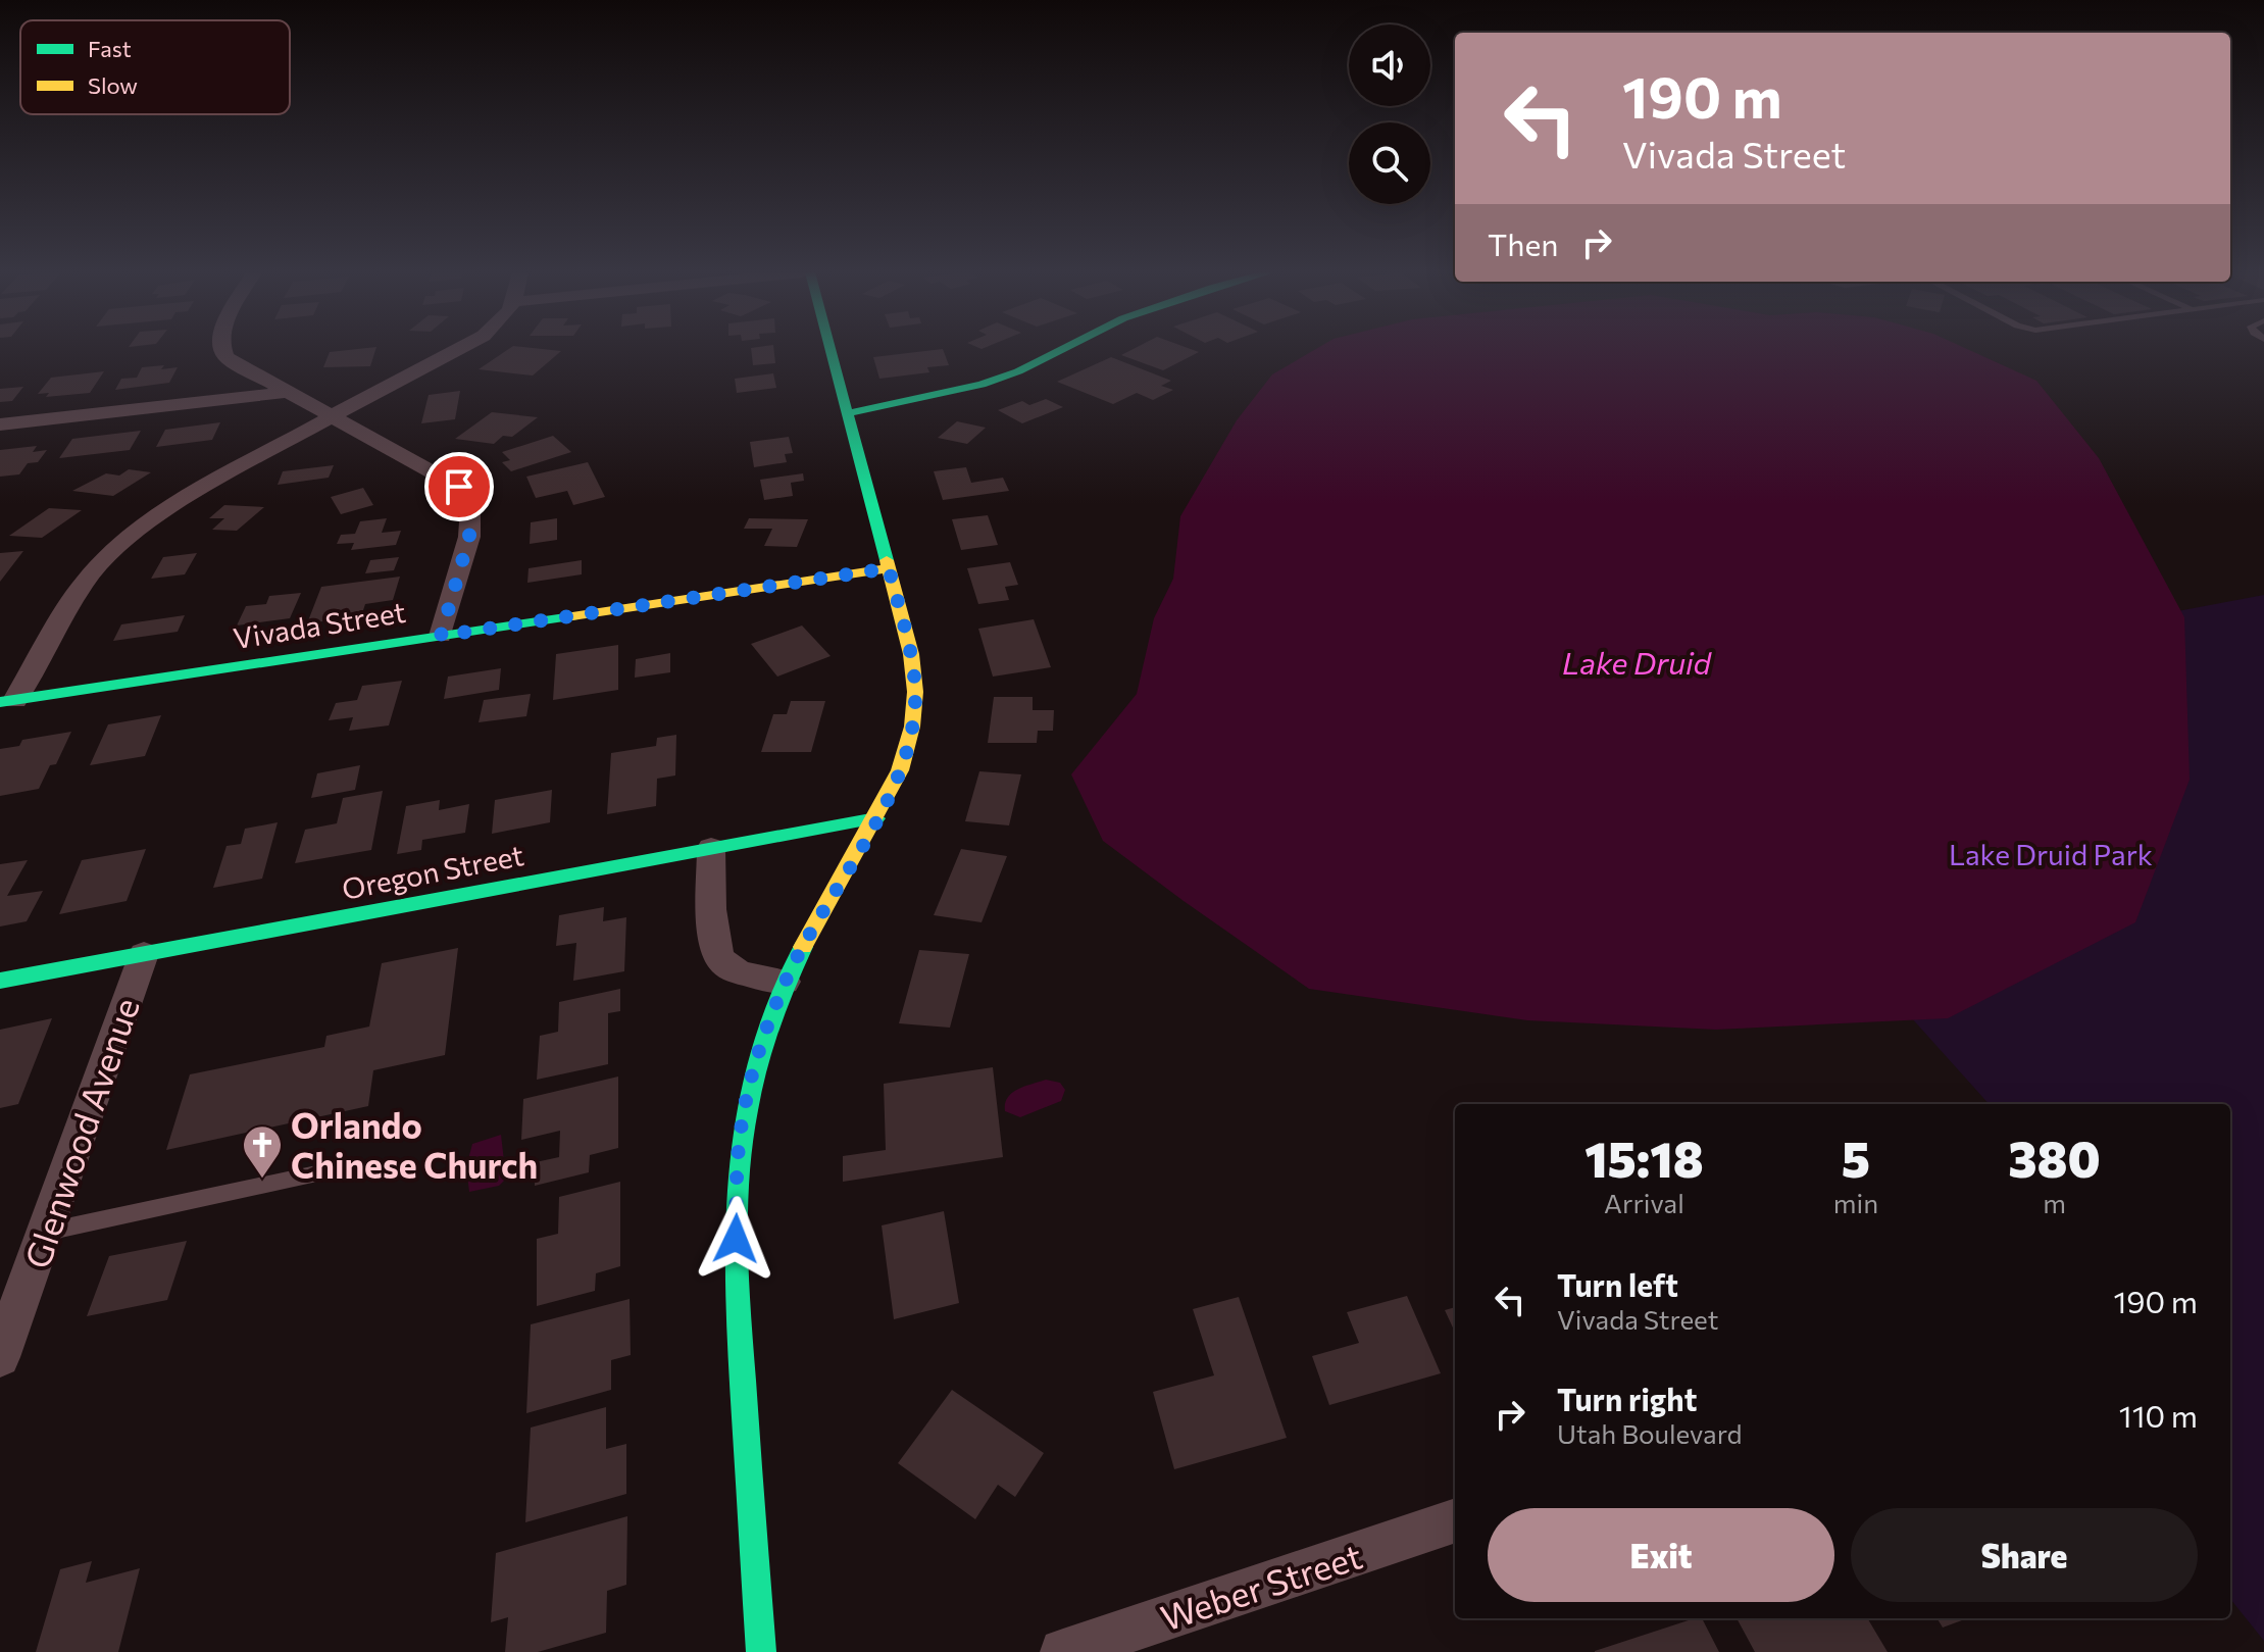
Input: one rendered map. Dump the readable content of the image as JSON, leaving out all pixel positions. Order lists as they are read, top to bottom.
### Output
{
  "streets": {
    "street": [
      "Vivada Street",
      "Oregon Street",
      "Glenwood Avenue",
      "Weber Street"
    ]
  },
  "crossings": [
    ["Oregon Street", "Glenwood Avenue"]
  ],
  "water": ["Lake Druid"],
  "parks": ["Lake Druid Park"],
  "places": {
    "church": ["Orlando Chinese Church"]
  },
  "legend": ["Fast", "Slow"],
  "page": {
    "turn": ["190 m", "Vivada Street"],
    "then": "Then",
    "eta": [
      "15:18",
      "Arrival",
      "5",
      "min",
      "380",
      "m"
    ],
    "list": [
      {
        "name": "Turn left",
        "note": "Vivada Street",
        "value": "190 m"
      },
      {
        "name": "Turn right",
        "note": "Utah Boulevard",
        "value": "110 m"
      }
    ],
    "buttons": ["Exit", "Share"]
  }
}
